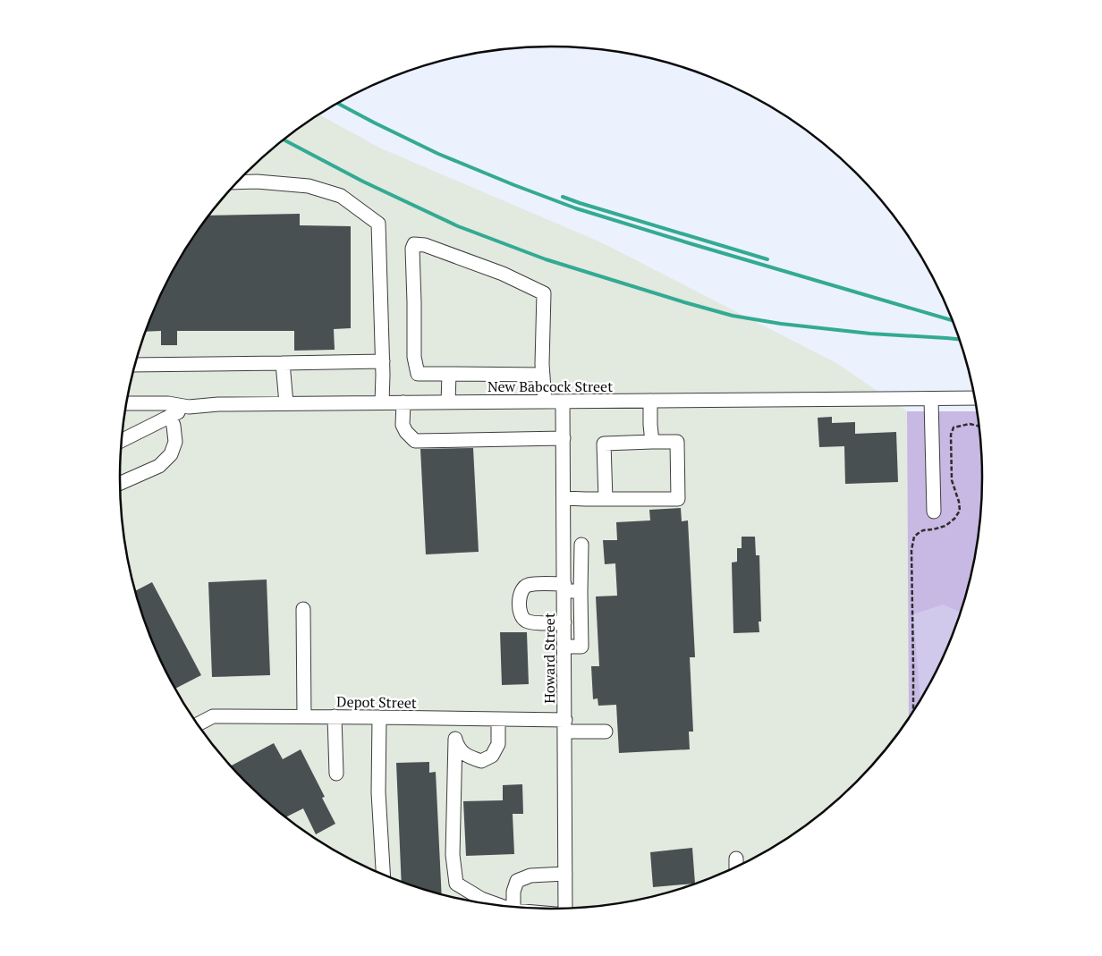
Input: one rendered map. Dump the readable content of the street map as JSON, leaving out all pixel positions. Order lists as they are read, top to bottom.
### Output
{
  "streets": {
    "street": ["New Babcock Street", "Howard Street", "Depot Street"]
  },
  "crossings": [
    ["New Babcock Street", "Howard Street"],
    ["Howard Street", "Depot Street"]
  ]
}
